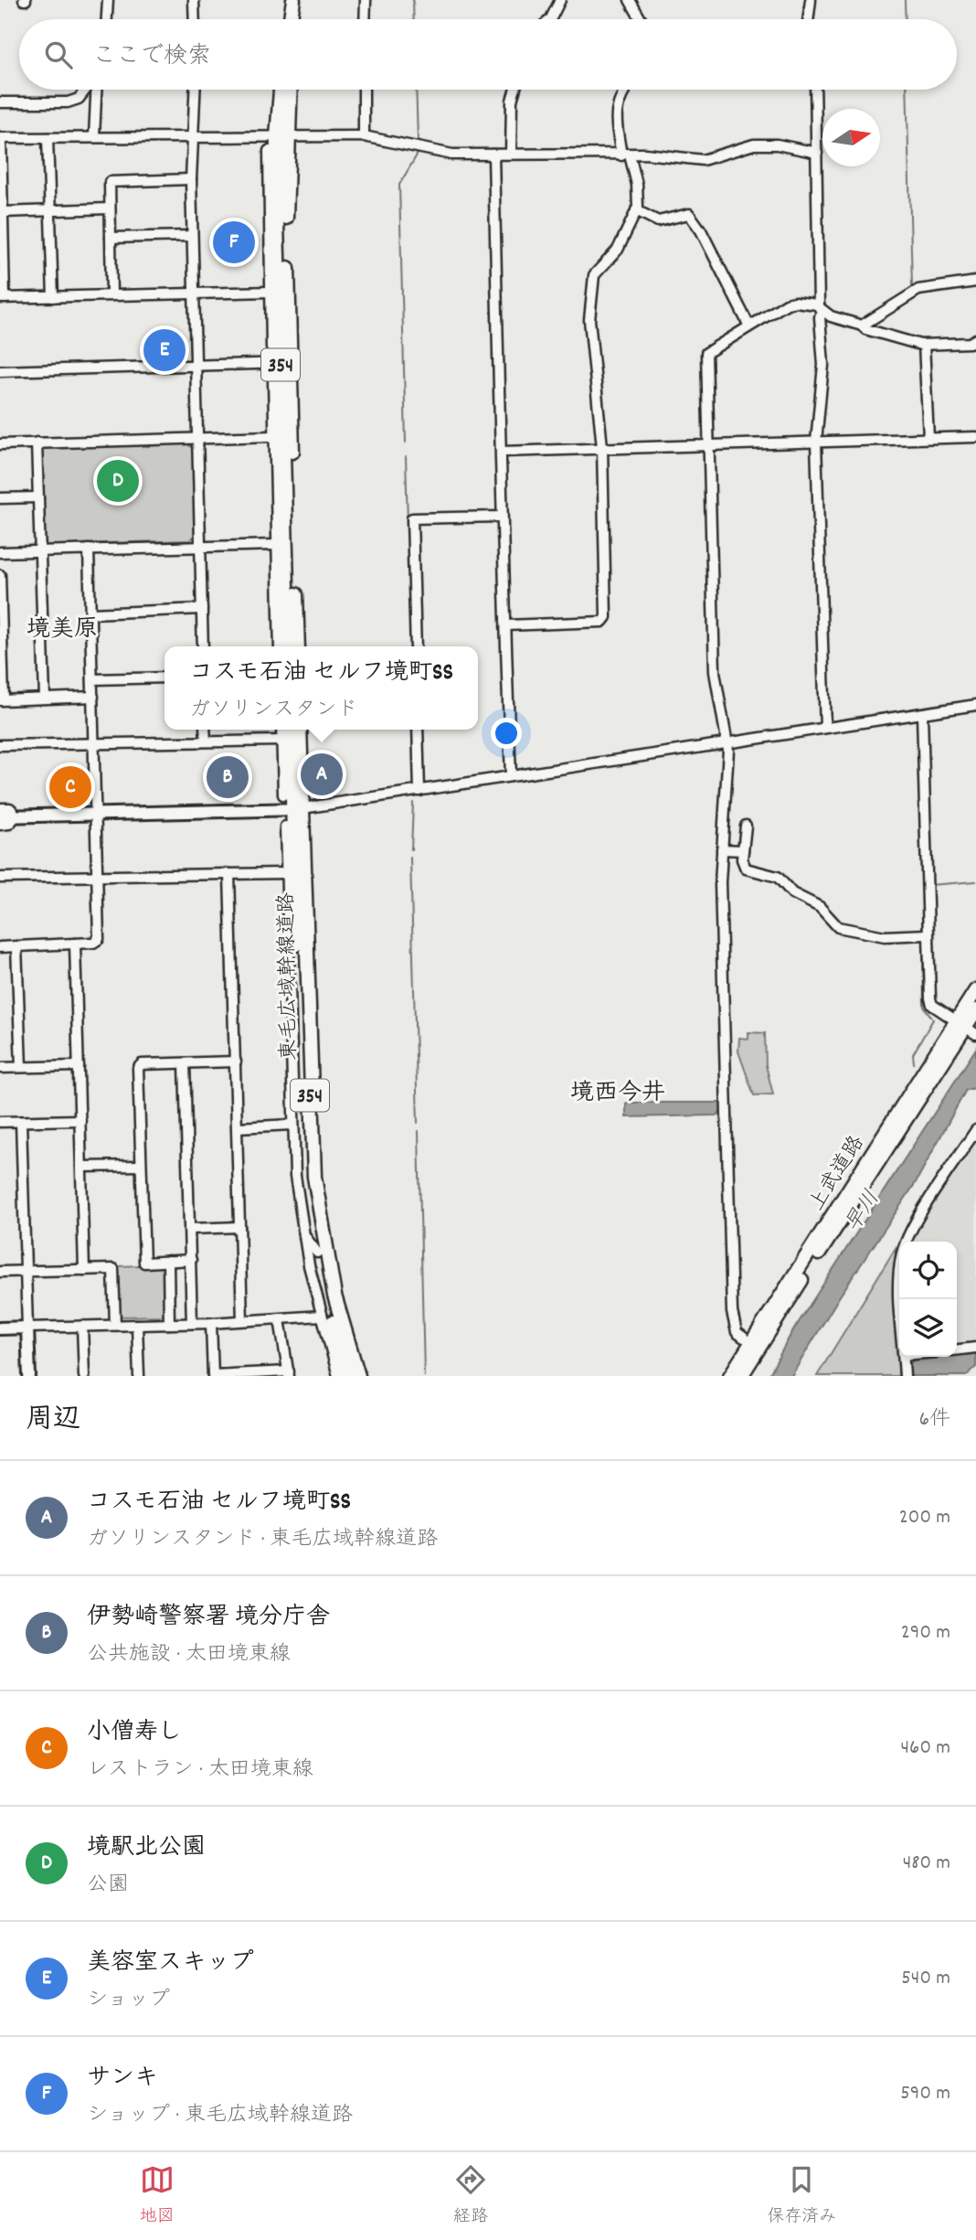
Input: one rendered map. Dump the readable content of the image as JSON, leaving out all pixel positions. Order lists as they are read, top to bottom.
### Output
{
  "streets": {
    "highway": ["354", "東毛広域幹線道路", "上武道路"]
  },
  "districts": ["境美原", "境西今井"],
  "water": ["早川"],
  "north": "right",
  "page": {
    "search": "ここで検索",
    "pins": [
      "F",
      "E",
      "D",
      "A",
      "B",
      "C"
    ],
    "popup": ["コスモ石油 セルフ境町SS", "ガソリンスタンド"],
    "heading": ["周辺", "6件"],
    "list": [
      {
        "mark": "A",
        "name": "コスモ石油 セルフ境町SS",
        "note": "ガソリンスタンド · 東毛広域幹線道路",
        "value": "200 m"
      },
      {
        "mark": "B",
        "name": "伊勢崎警察署 境分庁舎",
        "note": "公共施設 · 太田境東線",
        "value": "290 m"
      },
      {
        "mark": "C",
        "name": "小僧寿し",
        "note": "レストラン · 太田境東線",
        "value": "460 m"
      },
      {
        "mark": "D",
        "name": "境駅北公園",
        "note": "公園",
        "value": "480 m"
      },
      {
        "mark": "E",
        "name": "美容室スキップ",
        "note": "ショップ",
        "value": "540 m"
      },
      {
        "mark": "F",
        "name": "サンキ",
        "note": "ショップ · 東毛広域幹線道路",
        "value": "590 m"
      }
    ],
    "nav": ["地図", "経路", "保存済み"]
  }
}
